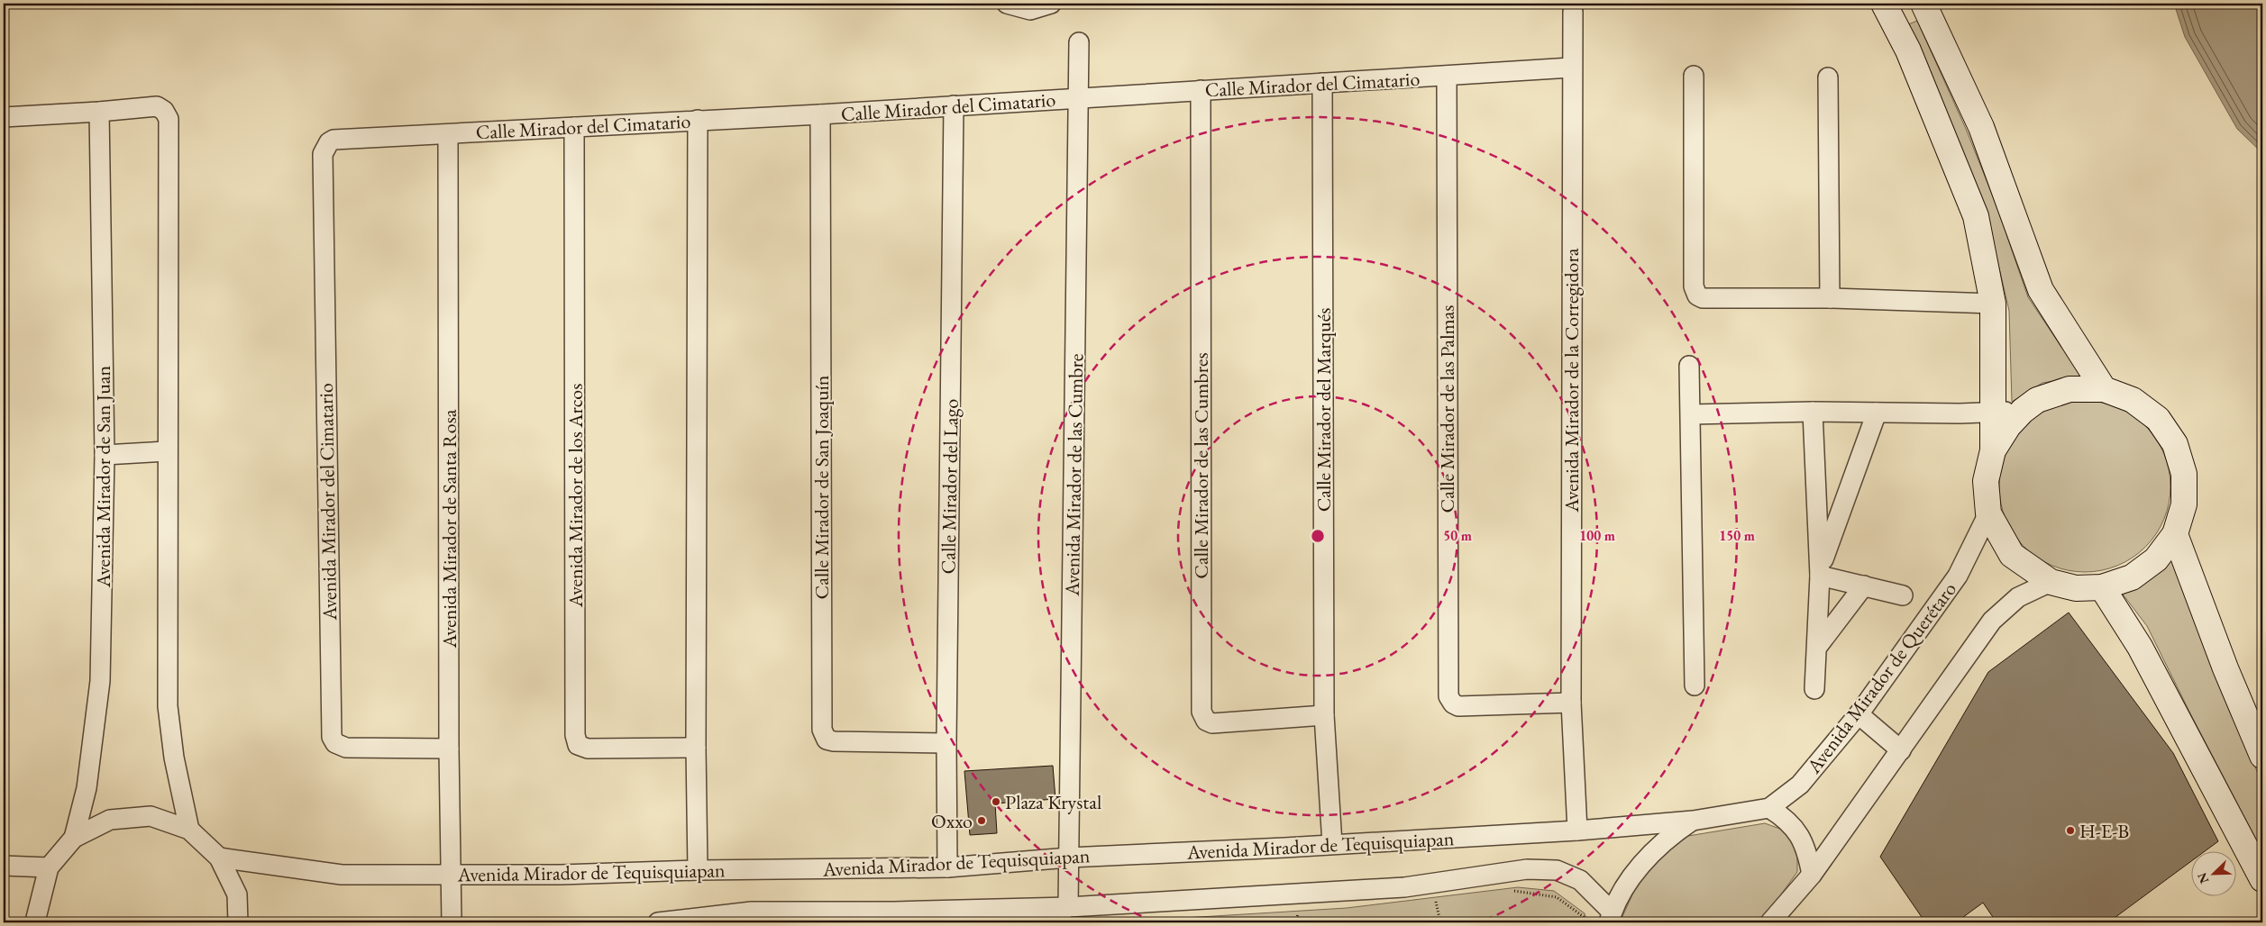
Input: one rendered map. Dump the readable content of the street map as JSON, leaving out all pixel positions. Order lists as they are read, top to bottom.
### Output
{
  "streets": {
    "street": [
      "Calle Mirador del Cimatario",
      "Avenida Mirador de la Corregidora",
      "Calle Mirador de las Palmas",
      "Calle Mirador del Marqués",
      "Calle Mirador de las Cumbres",
      "Avenida Mirador de las Cumbre",
      "Avenida Mirador de San Juan",
      "Calle Mirador del Lago",
      "Calle Mirador de San Joaquín",
      "Avenida Mirador de los Arcos",
      "Avenida Mirador del Cimatario",
      "Avenida Mirador de Santa Rosa",
      "Avenida Mirador de Querétaro",
      "Avenida Mirador de Tequisquiapan"
    ]
  },
  "crossings": [
    ["Calle Mirador del Cimatario", "Avenida Mirador de la Corregidora"],
    ["Calle Mirador del Cimatario", "Calle Mirador de las Palmas"],
    ["Calle Mirador del Cimatario", "Calle Mirador del Marqués"],
    ["Calle Mirador del Cimatario", "Calle Mirador de las Cumbres"],
    ["Calle Mirador del Cimatario", "Avenida Mirador de las Cumbre"],
    ["Calle Mirador del Cimatario", "Calle Mirador del Lago"],
    ["Calle Mirador del Cimatario", "Calle Mirador de San Joaquín"],
    ["Calle Mirador del Cimatario", "Avenida Mirador de los Arcos"],
    ["Calle Mirador del Cimatario", "Avenida Mirador del Cimatario"],
    ["Calle Mirador del Cimatario", "Avenida Mirador de Santa Rosa"],
    ["Avenida Mirador de la Corregidora", "Calle Mirador de las Palmas"],
    ["Avenida Mirador de la Corregidora", "Avenida Mirador de Tequisquiapan"],
    ["Calle Mirador del Marqués", "Calle Mirador de las Cumbres"],
    ["Calle Mirador del Marqués", "Avenida Mirador de Tequisquiapan"],
    ["Avenida Mirador de las Cumbre", "Avenida Mirador de Tequisquiapan"],
    ["Calle Mirador del Lago", "Calle Mirador de San Joaquín"],
    ["Calle Mirador del Lago", "Avenida Mirador de Tequisquiapan"],
    ["Avenida Mirador del Cimatario", "Avenida Mirador de Santa Rosa"],
    ["Avenida Mirador de Santa Rosa", "Avenida Mirador de Tequisquiapan"],
    ["Avenida Mirador de Querétaro", "Avenida Mirador de Tequisquiapan"]
  ],
  "places": ["Plaza Krystal", "Oxxo", "H-E-B"],
  "north": "bottom left",
  "rings": ["50 m", "100 m", "150 m"]
}
